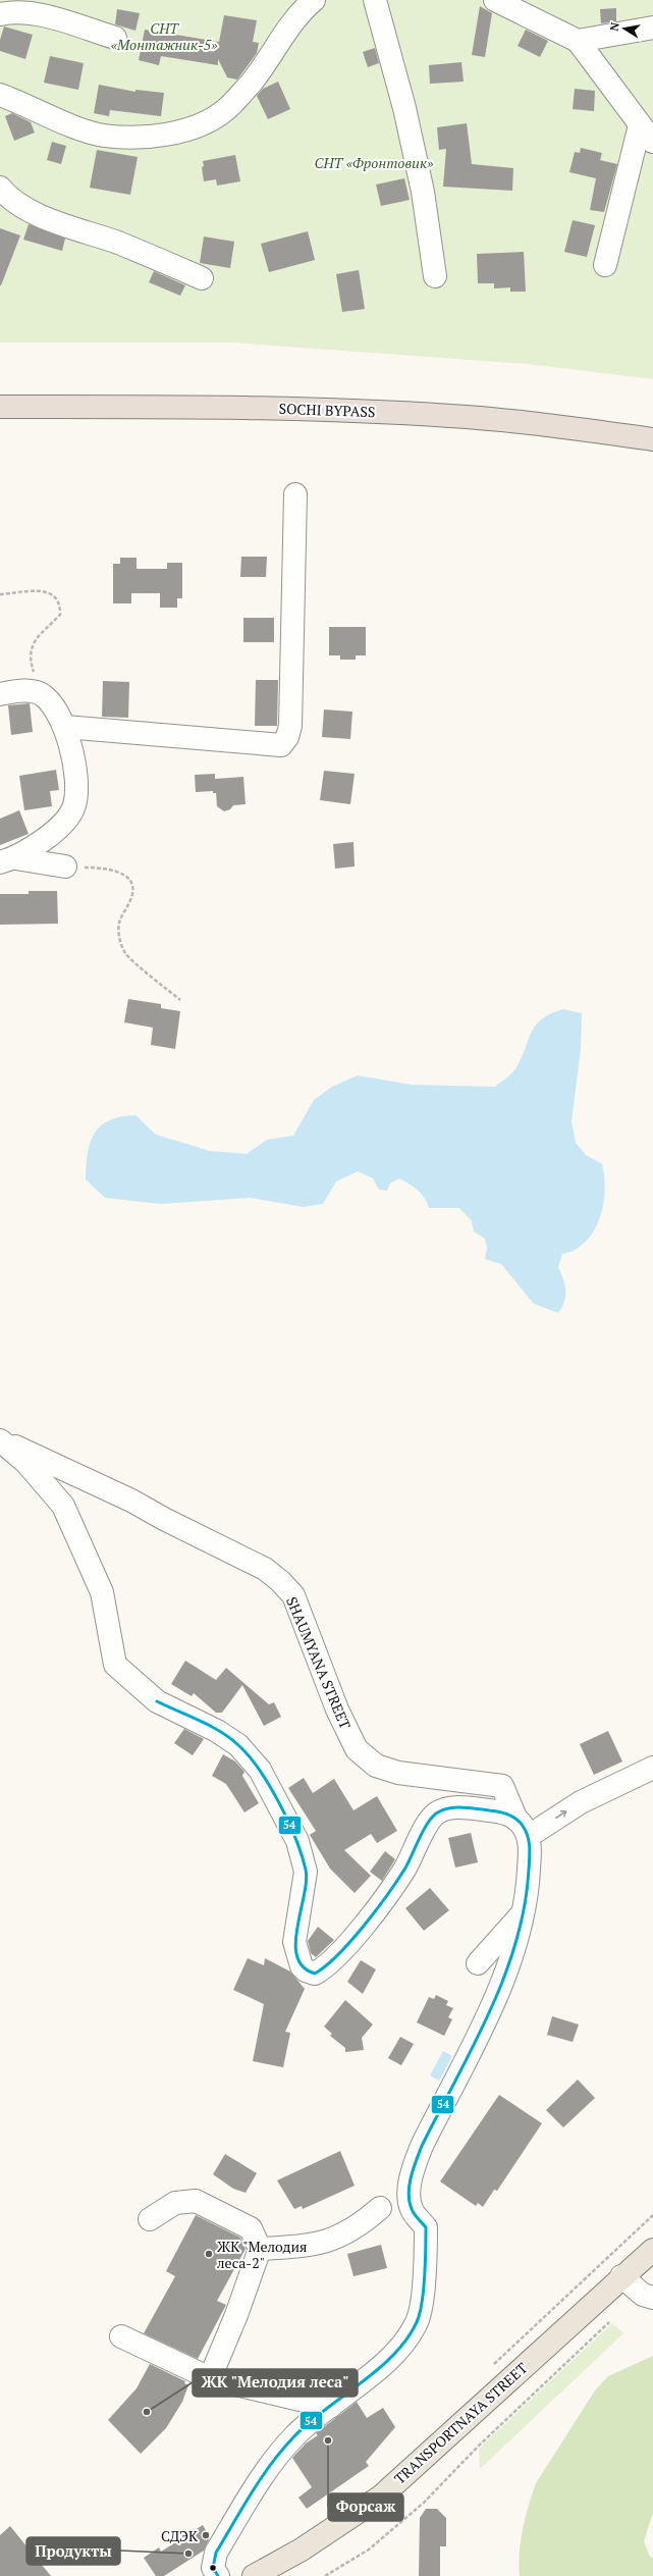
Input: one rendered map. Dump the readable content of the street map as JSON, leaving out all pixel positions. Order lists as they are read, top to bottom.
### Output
{
  "streets": {
    "highway": ["SOCHI BYPASS"],
    "main road": ["TRANSPORTNAYA STREET"],
    "street": ["SHAUMYANA STREET"]
  },
  "parks": ["СНТ «Монтажник-5»", "СНТ «Фронтовик»"],
  "places": [
    "ЖК \"Мелодия леса-2\"",
    "ЖК \"Мелодия леса\"",
    "Форсаж",
    "СДЭК",
    "Продукты"
  ],
  "lines": ["transit line 54"],
  "north": "left"
}
